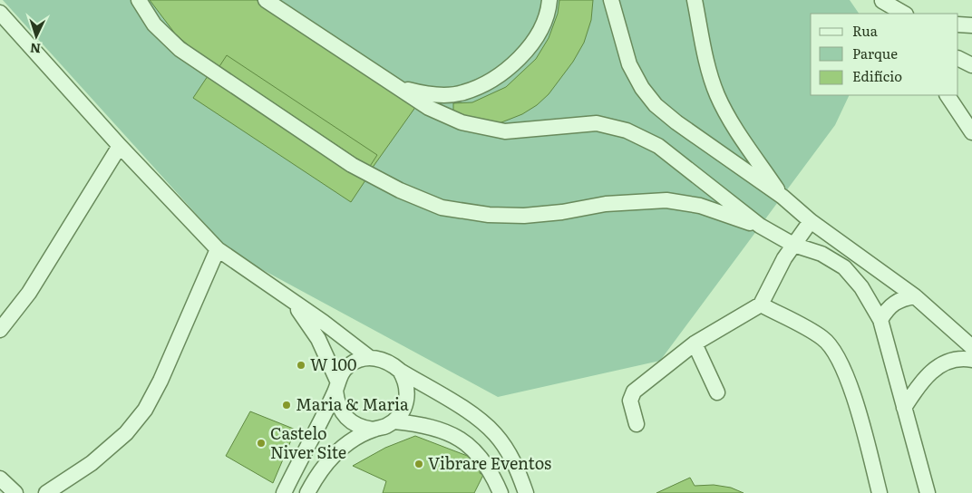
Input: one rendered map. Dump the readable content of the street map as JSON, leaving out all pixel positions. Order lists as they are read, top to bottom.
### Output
{
  "places": [
    "W 100",
    "Maria & Maria",
    "Castelo Niver Site",
    "Vibrare Eventos"
  ],
  "legend": ["Rua", "Parque", "Edifício"],
  "north": "bottom"
}
